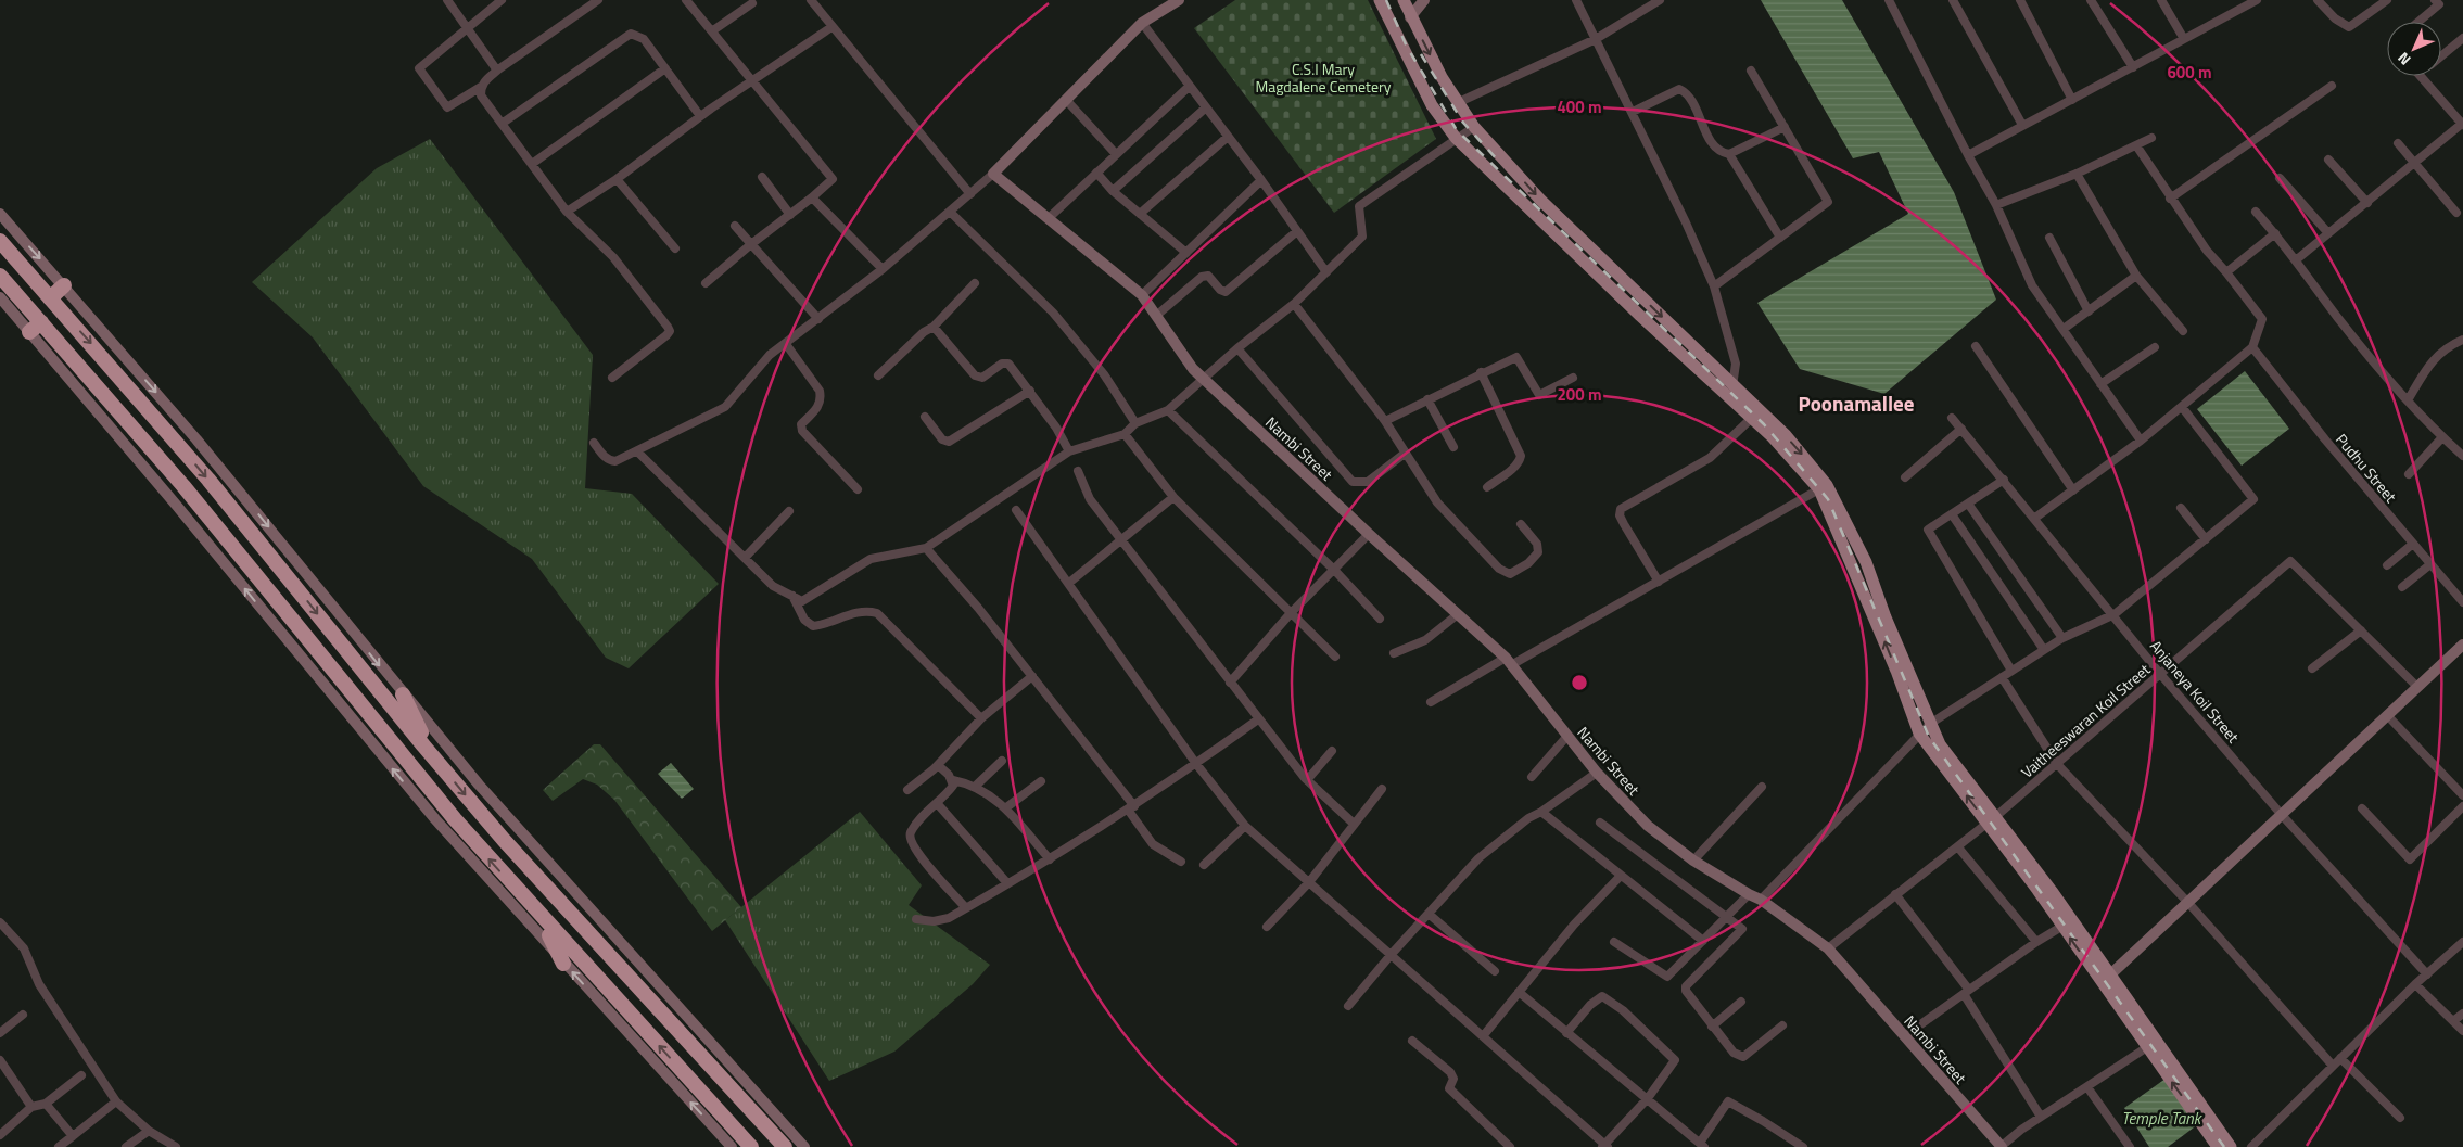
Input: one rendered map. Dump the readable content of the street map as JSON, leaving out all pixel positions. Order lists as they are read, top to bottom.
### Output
{
  "streets": {
    "street": [
      "Nambi Street",
      "Pudhu Street",
      "Anjaneya Koil Street",
      "Vaitheeswaran Koil Street"
    ]
  },
  "crossings": [
    ["Nambi Street", "Vaitheeswaran Koil Street"],
    ["Anjaneya Koil Street", "Vaitheeswaran Koil Street"]
  ],
  "districts": ["Poonamallee"],
  "water": ["Temple Tank"],
  "parks": ["C.S.I Mary Magdalene Cemetery"],
  "north": "bottom left",
  "rings": ["600 m", "400 m", "200 m"]
}
